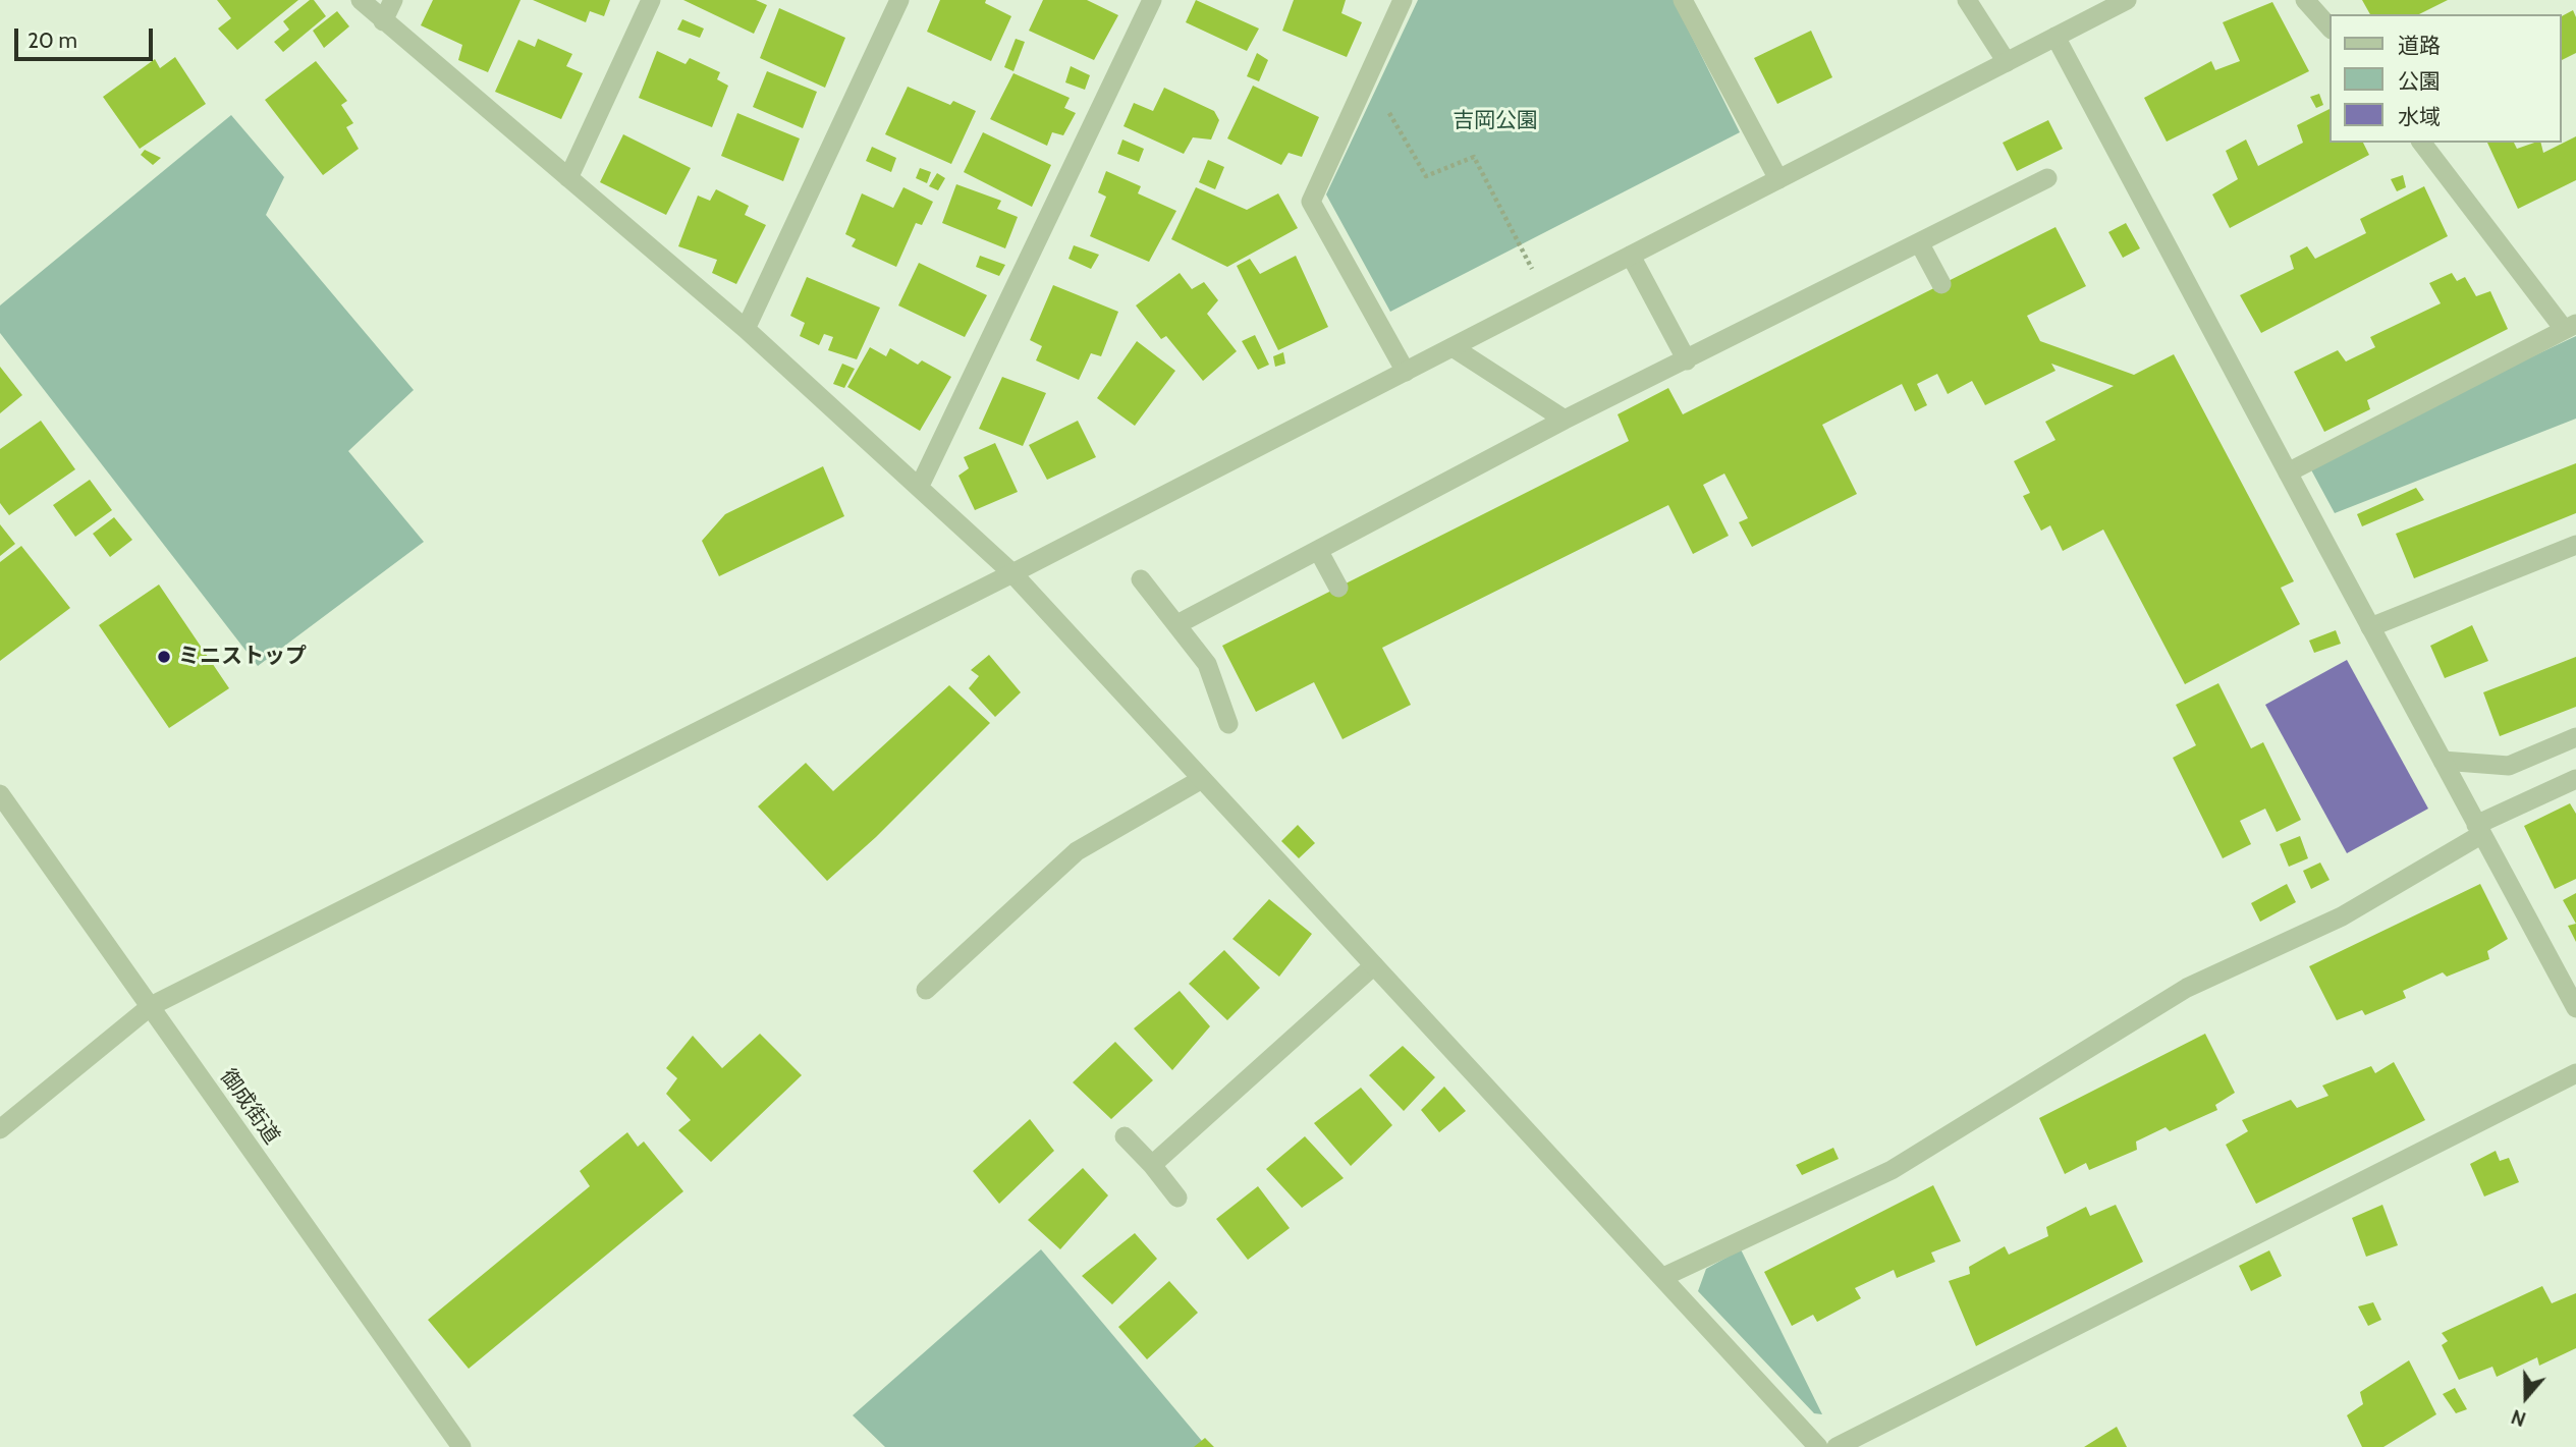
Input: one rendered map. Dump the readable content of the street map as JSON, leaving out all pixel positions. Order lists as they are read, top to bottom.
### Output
{
  "streets": {
    "street": ["御成街道"]
  },
  "parks": ["吉岡公園"],
  "places": ["ミニストップ"],
  "legend": ["道路", "公園", "水域"],
  "scale_bar": "20 m",
  "north": "bottom"
}
